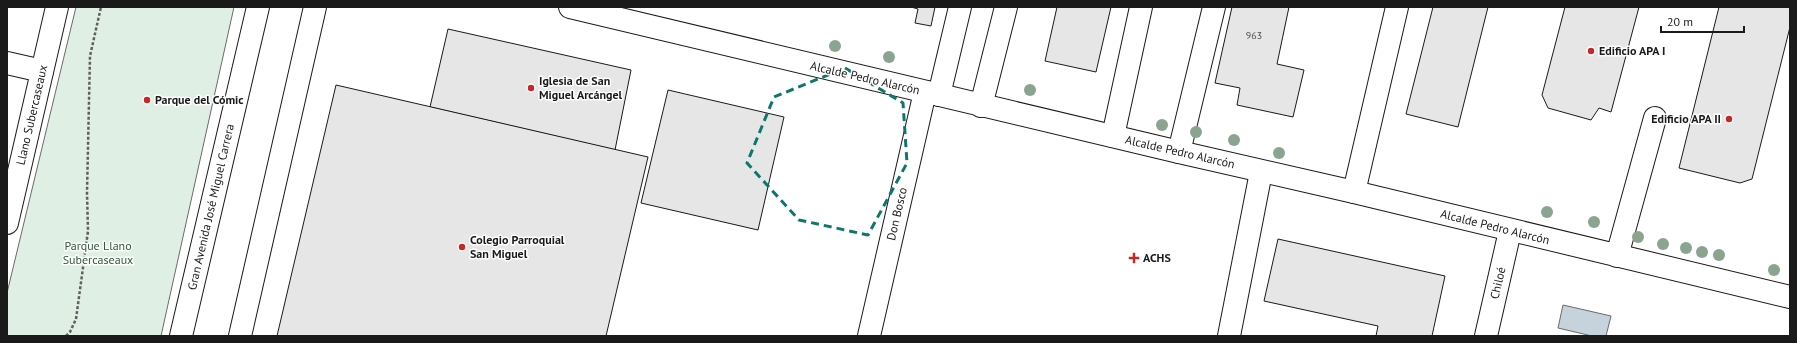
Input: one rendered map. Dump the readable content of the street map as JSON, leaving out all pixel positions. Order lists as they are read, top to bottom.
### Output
{
  "streets": {
    "street": [
      "Alcalde Pedro Alarcón",
      "Llano Subercaseaux",
      "Gran Avenida José Miguel Carrera",
      "Don Bosco",
      "Chiloé"
    ]
  },
  "crossings": [
    ["Alcalde Pedro Alarcón", "Don Bosco"],
    ["Alcalde Pedro Alarcón", "Chiloé"]
  ],
  "parks": ["Parque Llano Subercaseaux"],
  "places": {
    "other": [
      "Edificio APA I",
      "Iglesia de San Miguel Arcángel",
      "Parque del Cómic",
      "Edificio APA II",
      "Colegio Parroquial San Miguel"
    ],
    "health": ["ACHS"]
  },
  "house_numbers": ["963"],
  "scale_bar": "20 m"
}
